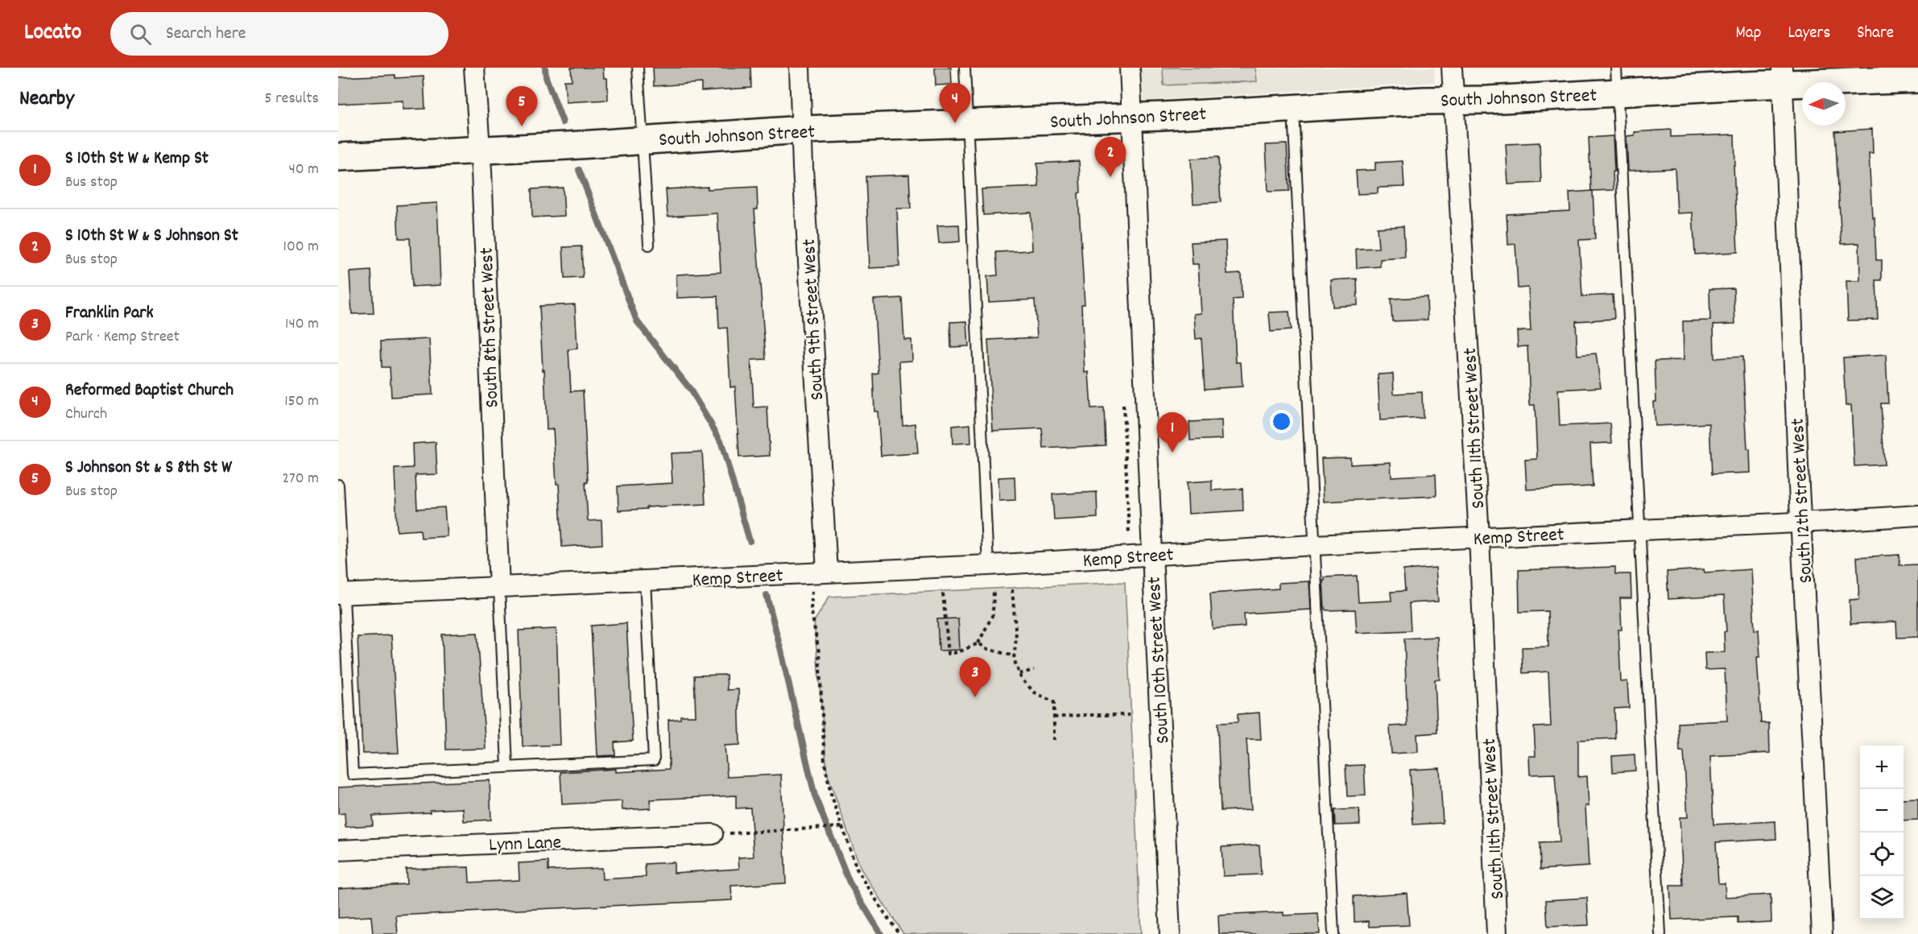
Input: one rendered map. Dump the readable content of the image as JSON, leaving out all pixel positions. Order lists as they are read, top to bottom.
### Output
{
  "streets": {
    "street": [
      "South Johnson Street",
      "South 9th Street West",
      "South 8th Street West",
      "South 11th Street West",
      "South 12th Street West",
      "Kemp Street",
      "South 10th Street West",
      "Lynn Lane"
    ]
  },
  "crossings": [
    ["South Johnson Street", "South 9th Street West"],
    ["South Johnson Street", "South 8th Street West"],
    ["South Johnson Street", "South 11th Street West"],
    ["South Johnson Street", "South 12th Street West"],
    ["South Johnson Street", "South 10th Street West"],
    ["South 9th Street West", "Kemp Street"],
    ["South 8th Street West", "Kemp Street"],
    ["South 11th Street West", "Kemp Street"],
    ["South 12th Street West", "Kemp Street"],
    ["Kemp Street", "South 10th Street West"]
  ],
  "north": "left",
  "page": {
    "header": "Locato",
    "search": "Search here",
    "nav": ["Map", "Layers", "Share"],
    "heading": ["Nearby", "5 results"],
    "pins": [
      "4",
      "5",
      "2",
      "1",
      "3"
    ],
    "list": [
      {
        "mark": "1",
        "name": "S 10th St W & Kemp St",
        "note": "Bus stop",
        "value": "40 m"
      },
      {
        "mark": "2",
        "name": "S 10th St W & S Johnson St",
        "note": "Bus stop",
        "value": "100 m"
      },
      {
        "mark": "3",
        "name": "Franklin Park",
        "note": "Park · Kemp Street",
        "value": "140 m"
      },
      {
        "mark": "4",
        "name": "Reformed Baptist Church",
        "note": "Church",
        "value": "150 m"
      },
      {
        "mark": "5",
        "name": "S Johnson St & S 8th St W",
        "note": "Bus stop",
        "value": "270 m"
      }
    ],
    "map_buttons": ["+", "−"]
  }
}
